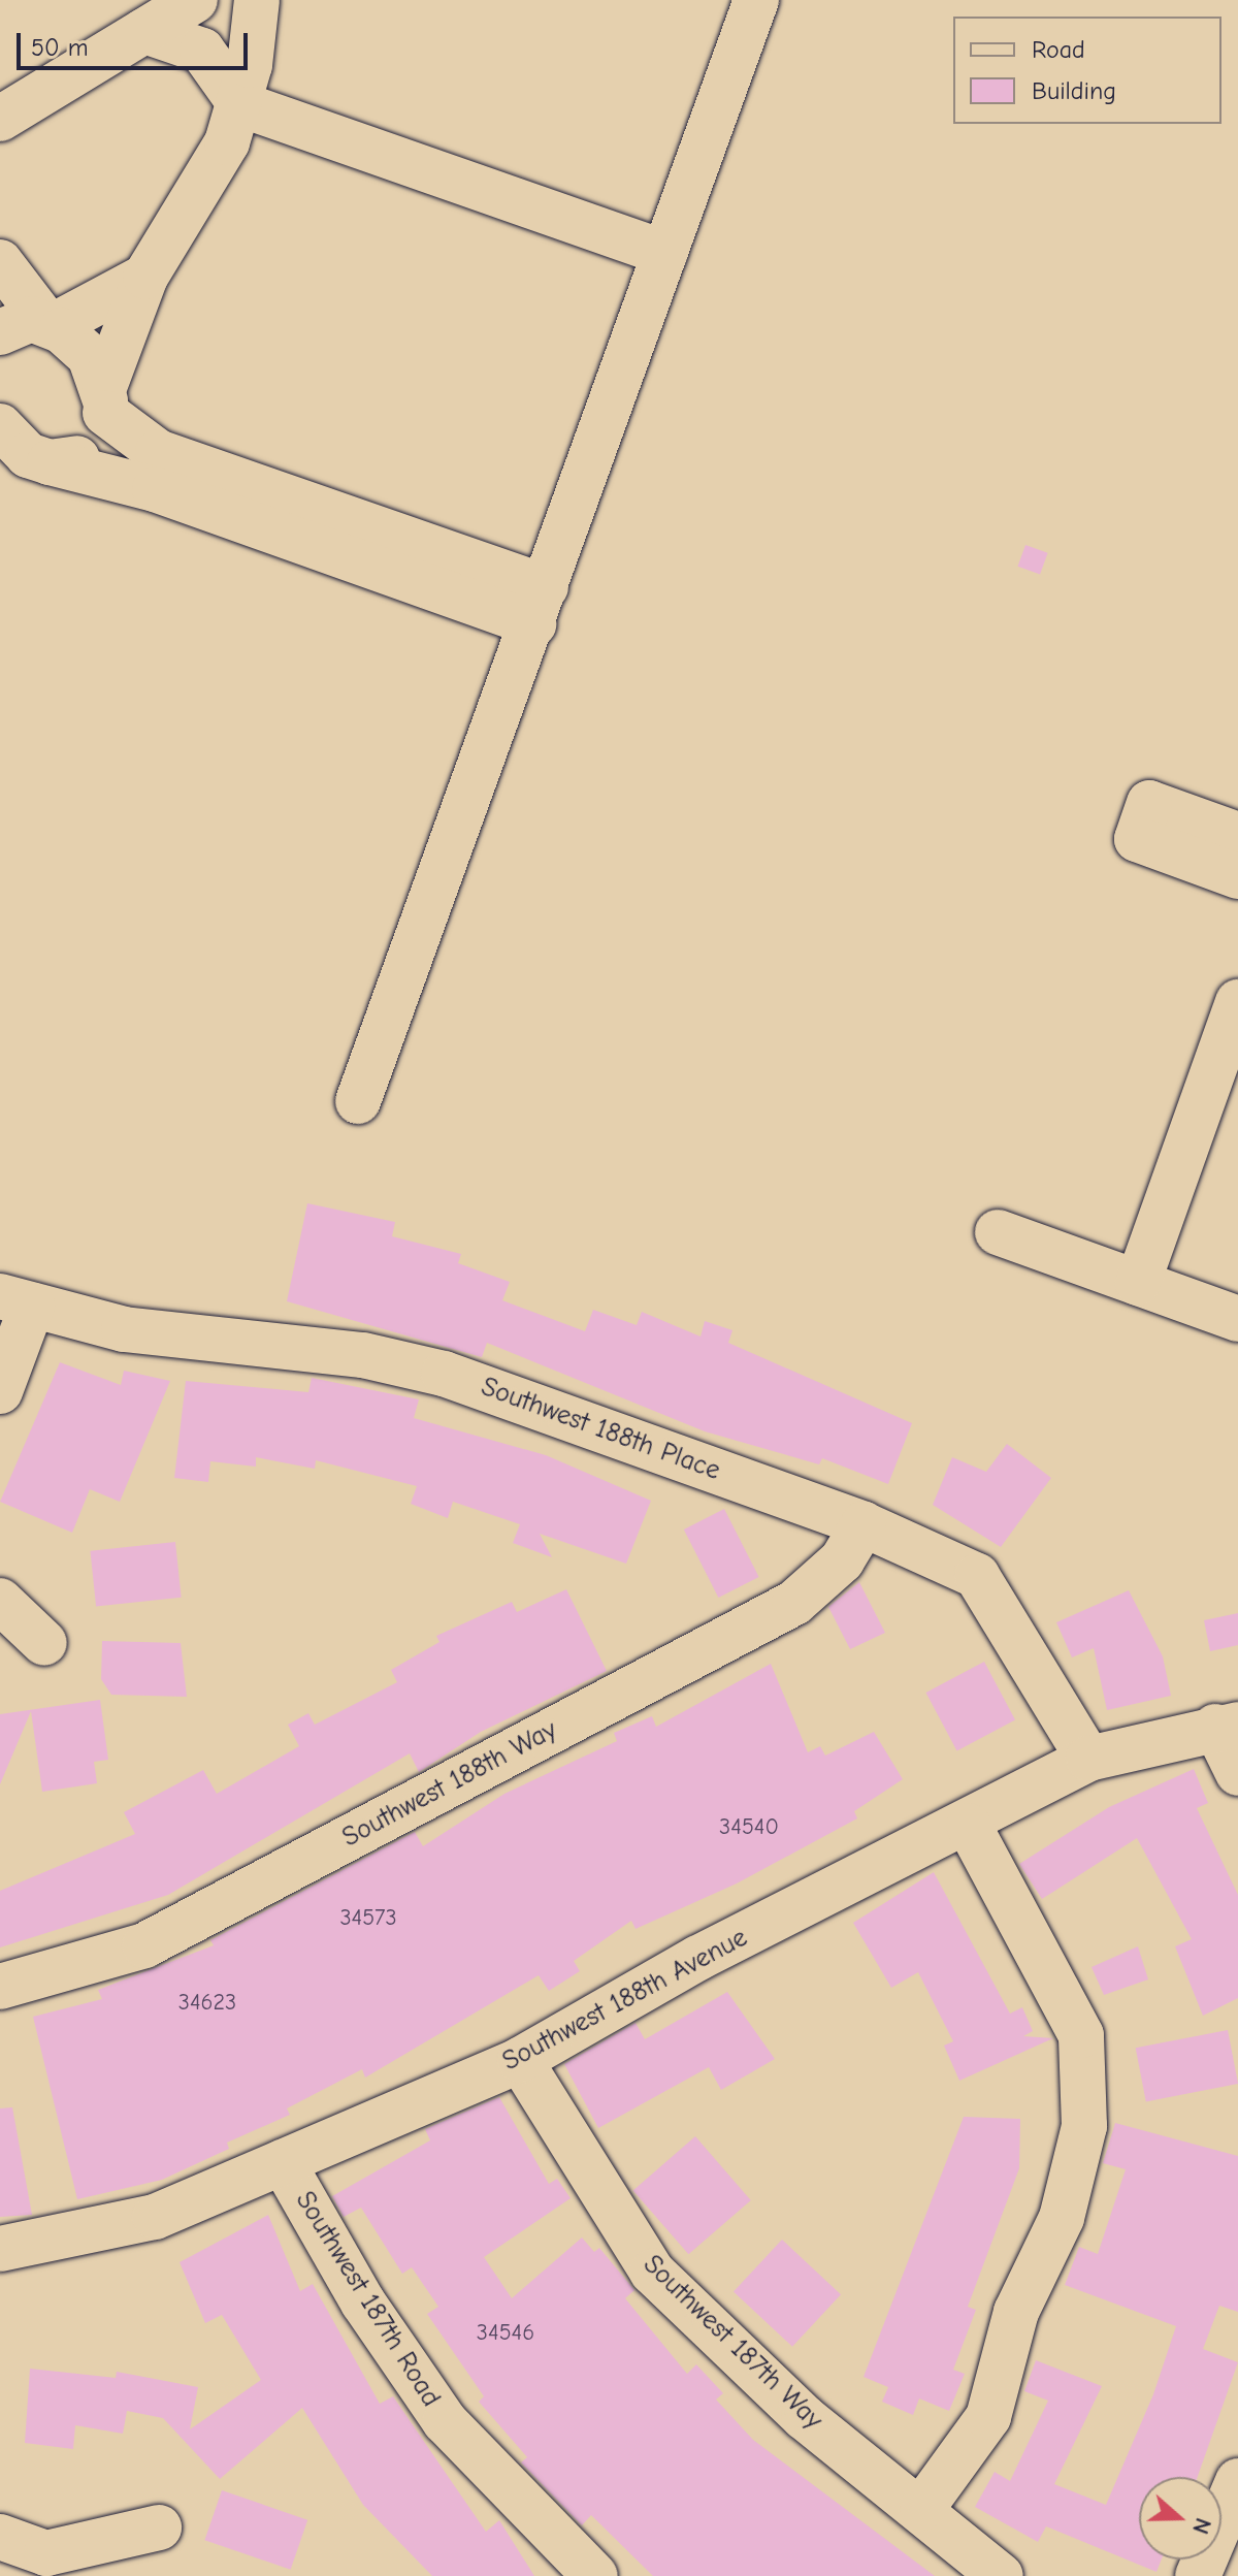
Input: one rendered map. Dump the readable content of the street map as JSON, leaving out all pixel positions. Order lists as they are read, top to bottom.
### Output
{
  "streets": {
    "street": [
      "Southwest 188th Place",
      "Southwest 188th Way",
      "Southwest 188th Avenue",
      "Southwest 187th Road",
      "Southwest 187th Way"
    ]
  },
  "crossings": [
    ["Southwest 188th Place", "Southwest 188th Way"],
    ["Southwest 188th Place", "Southwest 188th Avenue"],
    ["Southwest 188th Avenue", "Southwest 187th Road"],
    ["Southwest 188th Avenue", "Southwest 187th Way"]
  ],
  "house_numbers": [
    "34540",
    "34573",
    "34623",
    "34546"
  ],
  "legend": ["Road", "Building"],
  "scale_bar": "50 m",
  "north": "right"
}
